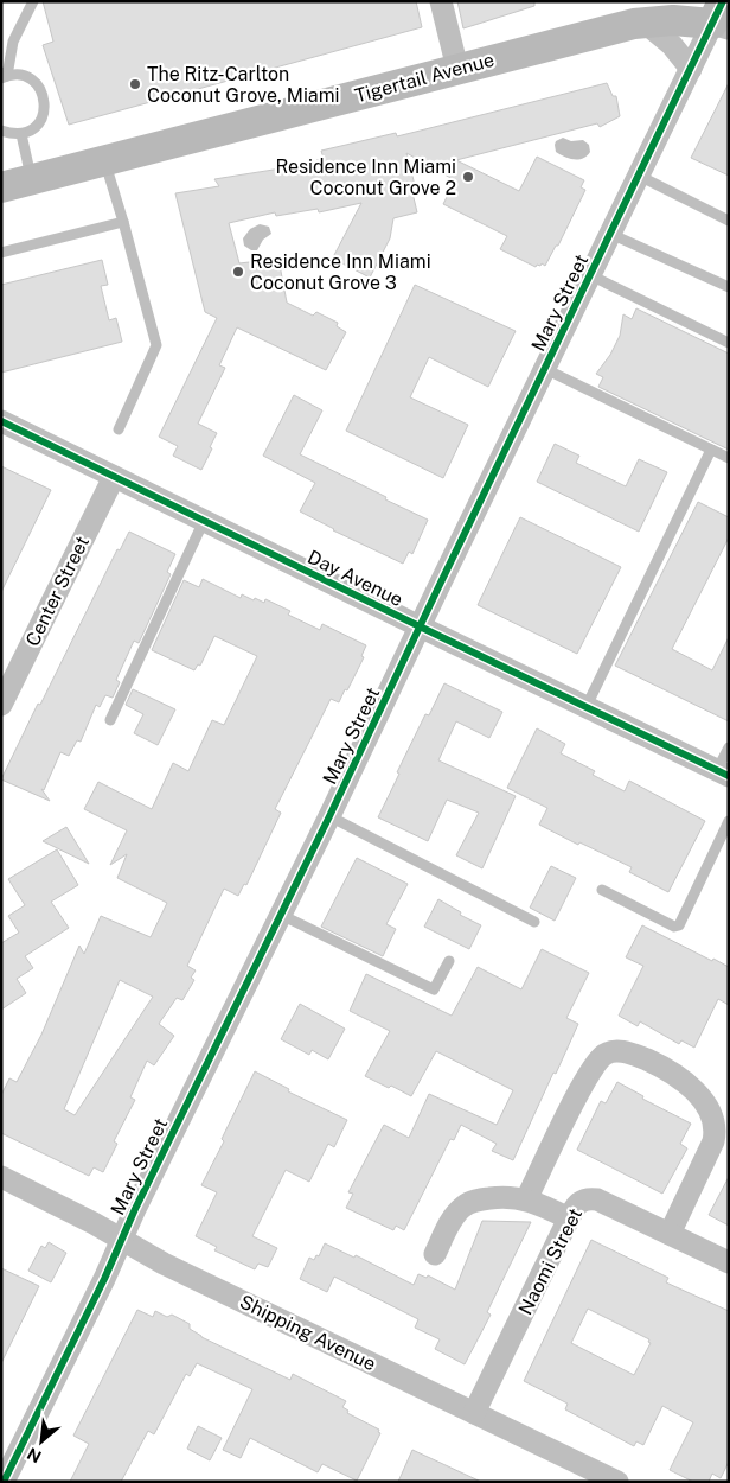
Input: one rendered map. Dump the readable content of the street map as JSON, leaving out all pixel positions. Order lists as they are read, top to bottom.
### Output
{
  "streets": {
    "street": [
      "Tigertail Avenue",
      "Mary Street",
      "Day Avenue",
      "Center Street",
      "Naomi Street",
      "Shipping Avenue"
    ]
  },
  "crossings": [
    ["Tigertail Avenue", "Mary Street"],
    ["Mary Street", "Day Avenue"],
    ["Mary Street", "Shipping Avenue"],
    ["Day Avenue", "Center Street"],
    ["Naomi Street", "Shipping Avenue"]
  ],
  "places": ["The Ritz-Carlton Coconut Grove, Miami", "Residence Inn Miami Coconut Grove 2", "Residence Inn Miami Coconut Grove 3"],
  "north": "bottom left"
}
